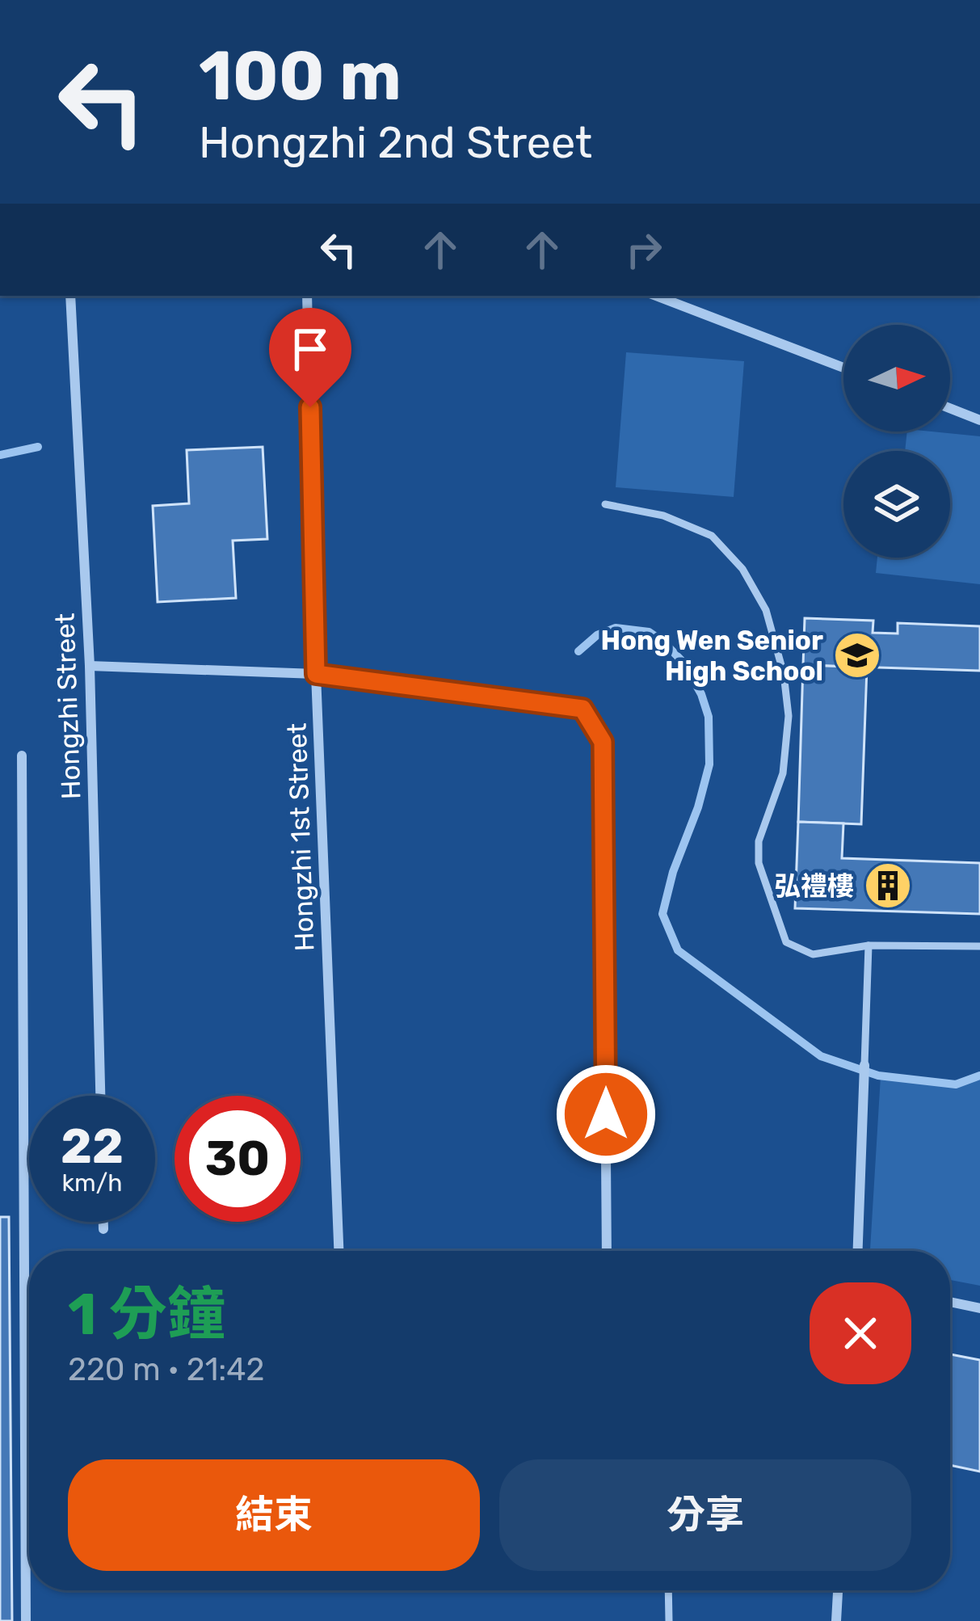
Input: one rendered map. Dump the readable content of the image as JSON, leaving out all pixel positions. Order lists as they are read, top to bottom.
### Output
{
  "streets": {
    "street": ["Hongzhi Street", "Hongzhi 1st Street"]
  },
  "places": {
    "school or university": ["Hong Wen Senior High School"],
    "building": ["弘禮樓"]
  },
  "north": "right",
  "page": {
    "turn": ["100 m", "Hongzhi 2nd Street"],
    "speed": "22 km/h",
    "limit": "30",
    "heading": ["1 分鐘", "220 m · 21:42"],
    "buttons": ["結束", "分享"]
  }
}
